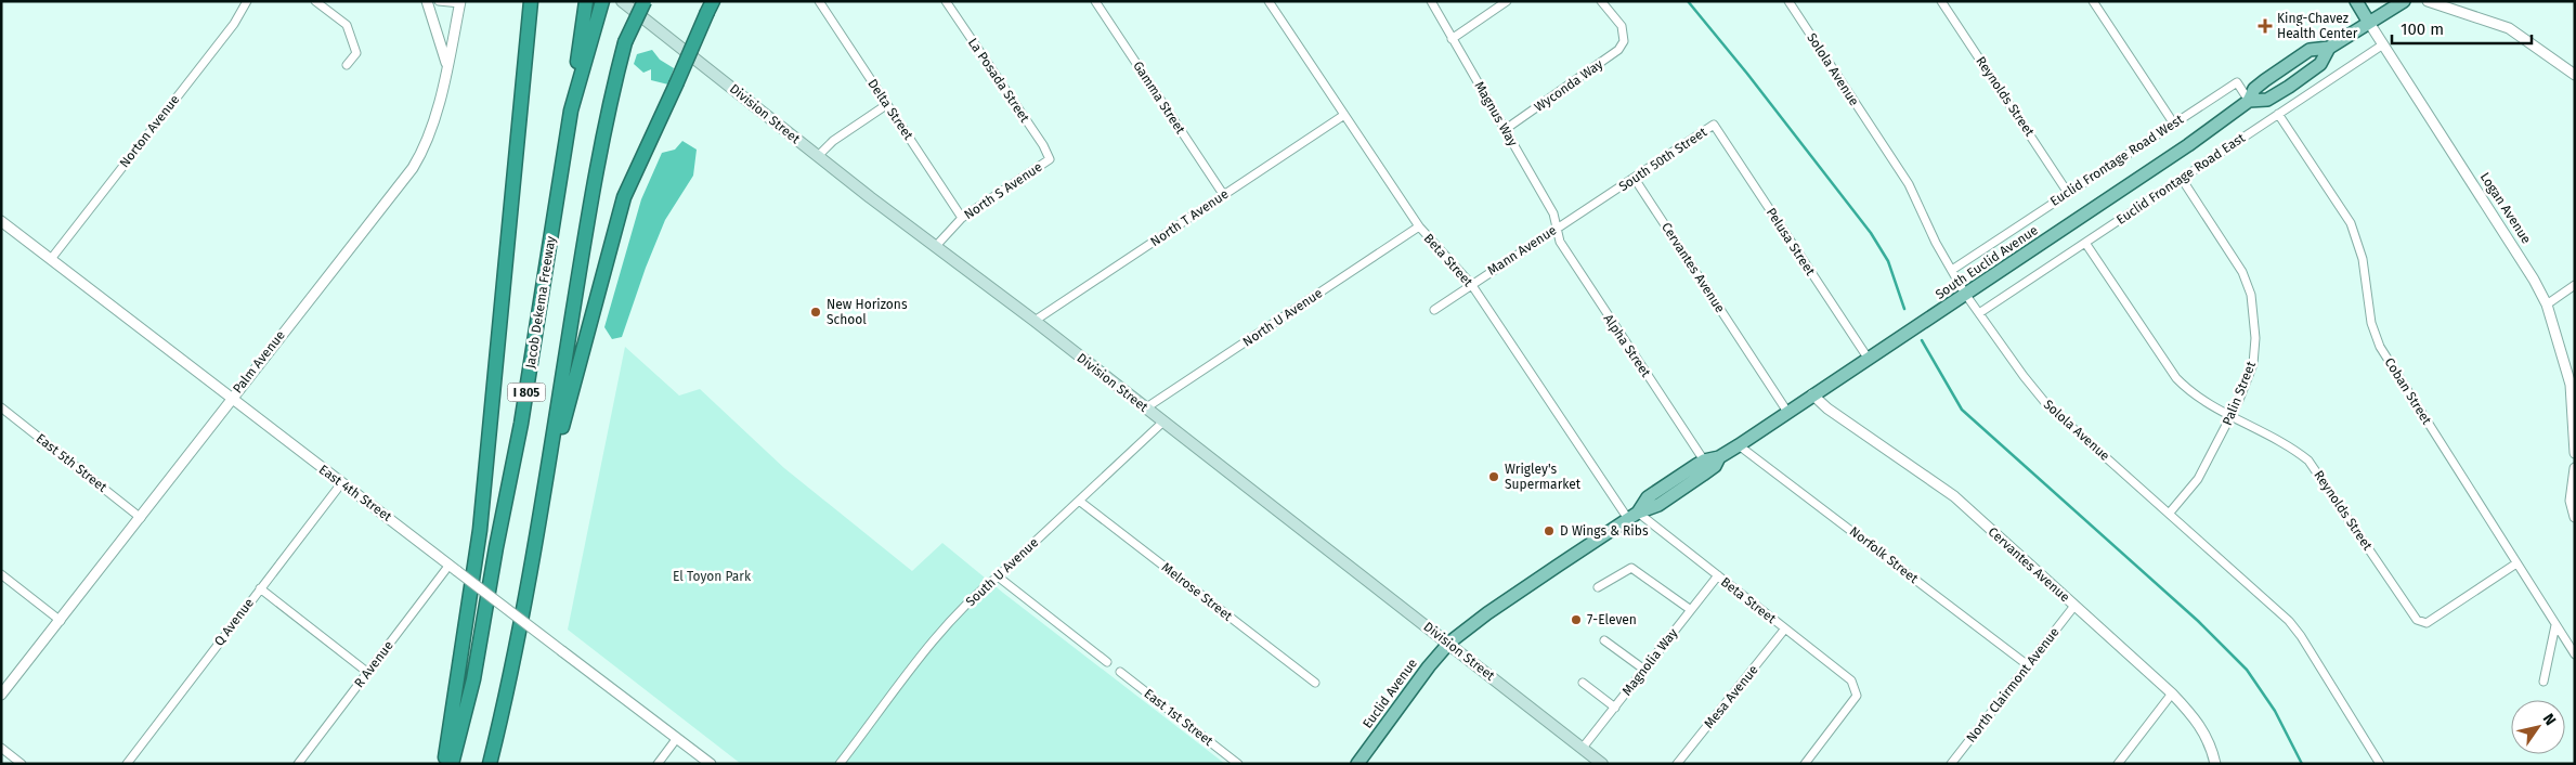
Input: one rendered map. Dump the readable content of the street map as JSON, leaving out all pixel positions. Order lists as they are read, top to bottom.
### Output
{
  "streets": {
    "highway": ["Jacob Dekema Freeway", "I 805"],
    "main road": [
      "Division Street",
      "Logan Avenue",
      "South Euclid Avenue",
      "Euclid Avenue"
    ],
    "street": [
      "Solola Avenue",
      "La Posada Street",
      "Wyconda Way",
      "Reynolds Street",
      "Gamma Street",
      "Delta Street",
      "Magnus Way",
      "Norton Avenue",
      "South 50th Street",
      "Euclid Frontage Road West",
      "Euclid Frontage Road East",
      "North S Avenue",
      "North T Avenue",
      "Pelusa Street",
      "Mann Avenue",
      "Beta Street",
      "Cervantes Avenue",
      "North U Avenue",
      "Alpha Street",
      "Palm Avenue",
      "Coban Street",
      "Palin Street",
      "East 5th Street",
      "East 4th Street",
      "Norfolk Street",
      "South U Avenue",
      "Melrose Street",
      "Q Avenue",
      "Magnolia Way",
      "R Avenue",
      "North Clairmont Avenue",
      "Mesa Avenue",
      "East 1st Street"
    ]
  },
  "crossings": [
    ["Solola Avenue", "Euclid Frontage Road West"],
    ["Solola Avenue", "Euclid Frontage Road East"],
    ["Solola Avenue", "South Euclid Avenue"],
    ["Solola Avenue", "Palin Street"],
    ["La Posada Street", "North S Avenue"],
    ["Wyconda Way", "Magnus Way"],
    ["Reynolds Street", "Euclid Frontage Road West"],
    ["Reynolds Street", "Euclid Frontage Road East"],
    ["Reynolds Street", "Coban Street"],
    ["Reynolds Street", "Palin Street"],
    ["Gamma Street", "North T Avenue"],
    ["Delta Street", "North S Avenue"],
    ["Division Street", "North S Avenue"],
    ["Division Street", "North T Avenue"],
    ["Division Street", "North U Avenue"],
    ["Division Street", "South U Avenue"],
    ["Division Street", "Magnolia Way"],
    ["Division Street", "Euclid Avenue"],
    ["Magnus Way", "Mann Avenue"],
    ["Magnus Way", "Alpha Street"],
    ["Norton Avenue", "East 4th Street"],
    ["South 50th Street", "Pelusa Street"],
    ["South 50th Street", "Mann Avenue"],
    ["South 50th Street", "Cervantes Avenue"],
    ["Euclid Frontage Road West", "South Euclid Avenue"],
    ["Euclid Frontage Road East", "Logan Avenue"],
    ["Euclid Frontage Road East", "Coban Street"],
    ["Euclid Frontage Road East", "Palin Street"],
    ["Logan Avenue", "South Euclid Avenue"],
    ["North T Avenue", "Beta Street"],
    ["Pelusa Street", "South Euclid Avenue"],
    ["Mann Avenue", "Beta Street"],
    ["Mann Avenue", "Alpha Street"],
    ["Beta Street", "North U Avenue"],
    ["Beta Street", "Magnolia Way"],
    ["Beta Street", "Euclid Avenue"],
    ["Beta Street", "Mesa Avenue"],
    ["South Euclid Avenue", "Cervantes Avenue"],
    ["South Euclid Avenue", "Norfolk Street"],
    ["Cervantes Avenue", "North Clairmont Avenue"],
    ["Palm Avenue", "East 5th Street"],
    ["Palm Avenue", "East 4th Street"],
    ["East 4th Street", "Q Avenue"],
    ["East 4th Street", "R Avenue"],
    ["Norfolk Street", "North Clairmont Avenue"],
    ["South U Avenue", "Melrose Street"]
  ],
  "parks": ["El Toyon Park"],
  "places": {
    "health": ["King-Chavez Health Center"],
    "other": [
      "New Horizons School",
      "Wrigley's Supermarket",
      "D Wings & Ribs",
      "7-Eleven"
    ]
  },
  "scale_bar": "100 m",
  "north": "top right"
}
